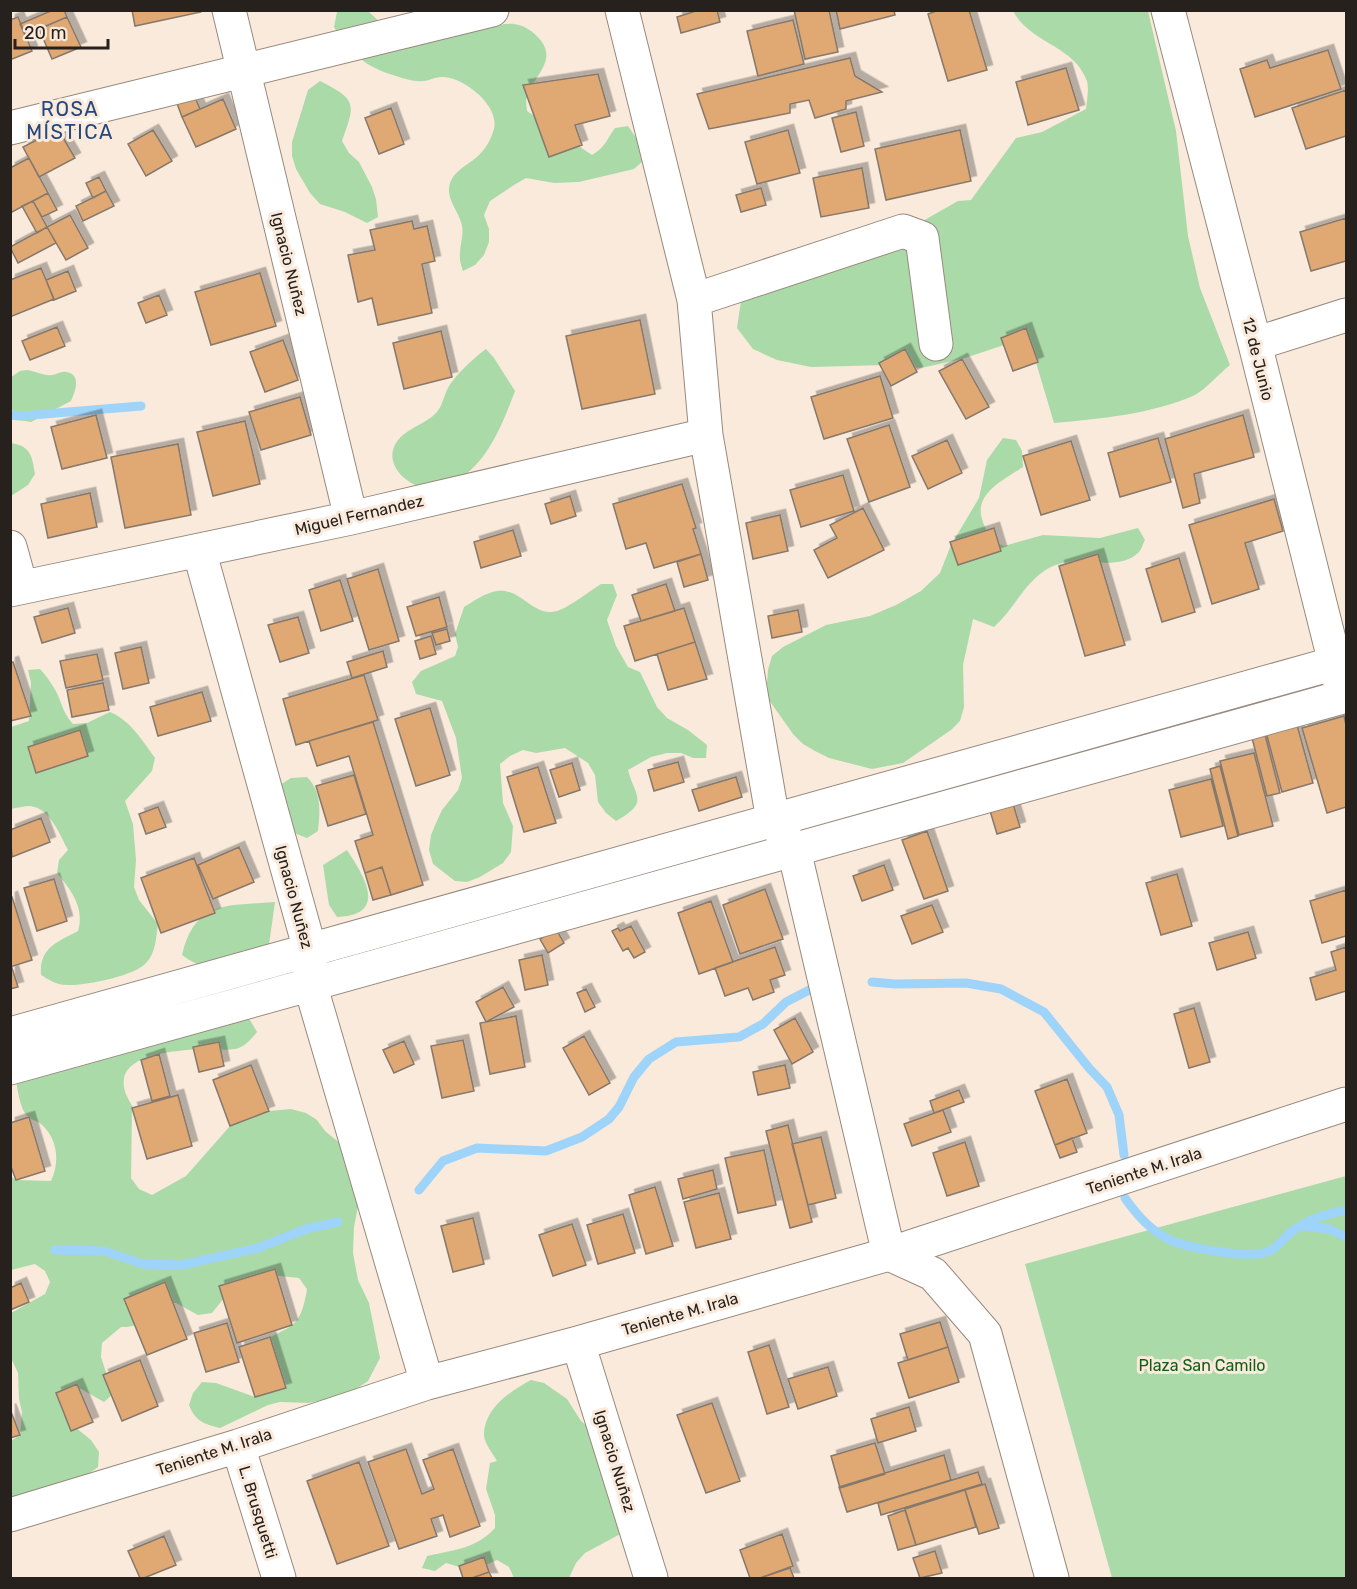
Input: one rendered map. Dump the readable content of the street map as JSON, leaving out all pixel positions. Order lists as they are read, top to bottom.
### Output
{
  "streets": {
    "street": [
      "Ignacio Nuñez",
      "12 de Junio",
      "Miguel Fernandez",
      "Teniente M. Irala",
      "L. Brusquetti"
    ]
  },
  "crossings": [
    ["Ignacio Nuñez", "Miguel Fernandez"],
    ["Ignacio Nuñez", "Teniente M. Irala"],
    ["Teniente M. Irala", "L. Brusquetti"]
  ],
  "districts": ["ROSA MÍSTICA"],
  "parks": ["Plaza San Camilo"],
  "scale_bar": "20 m"
}
